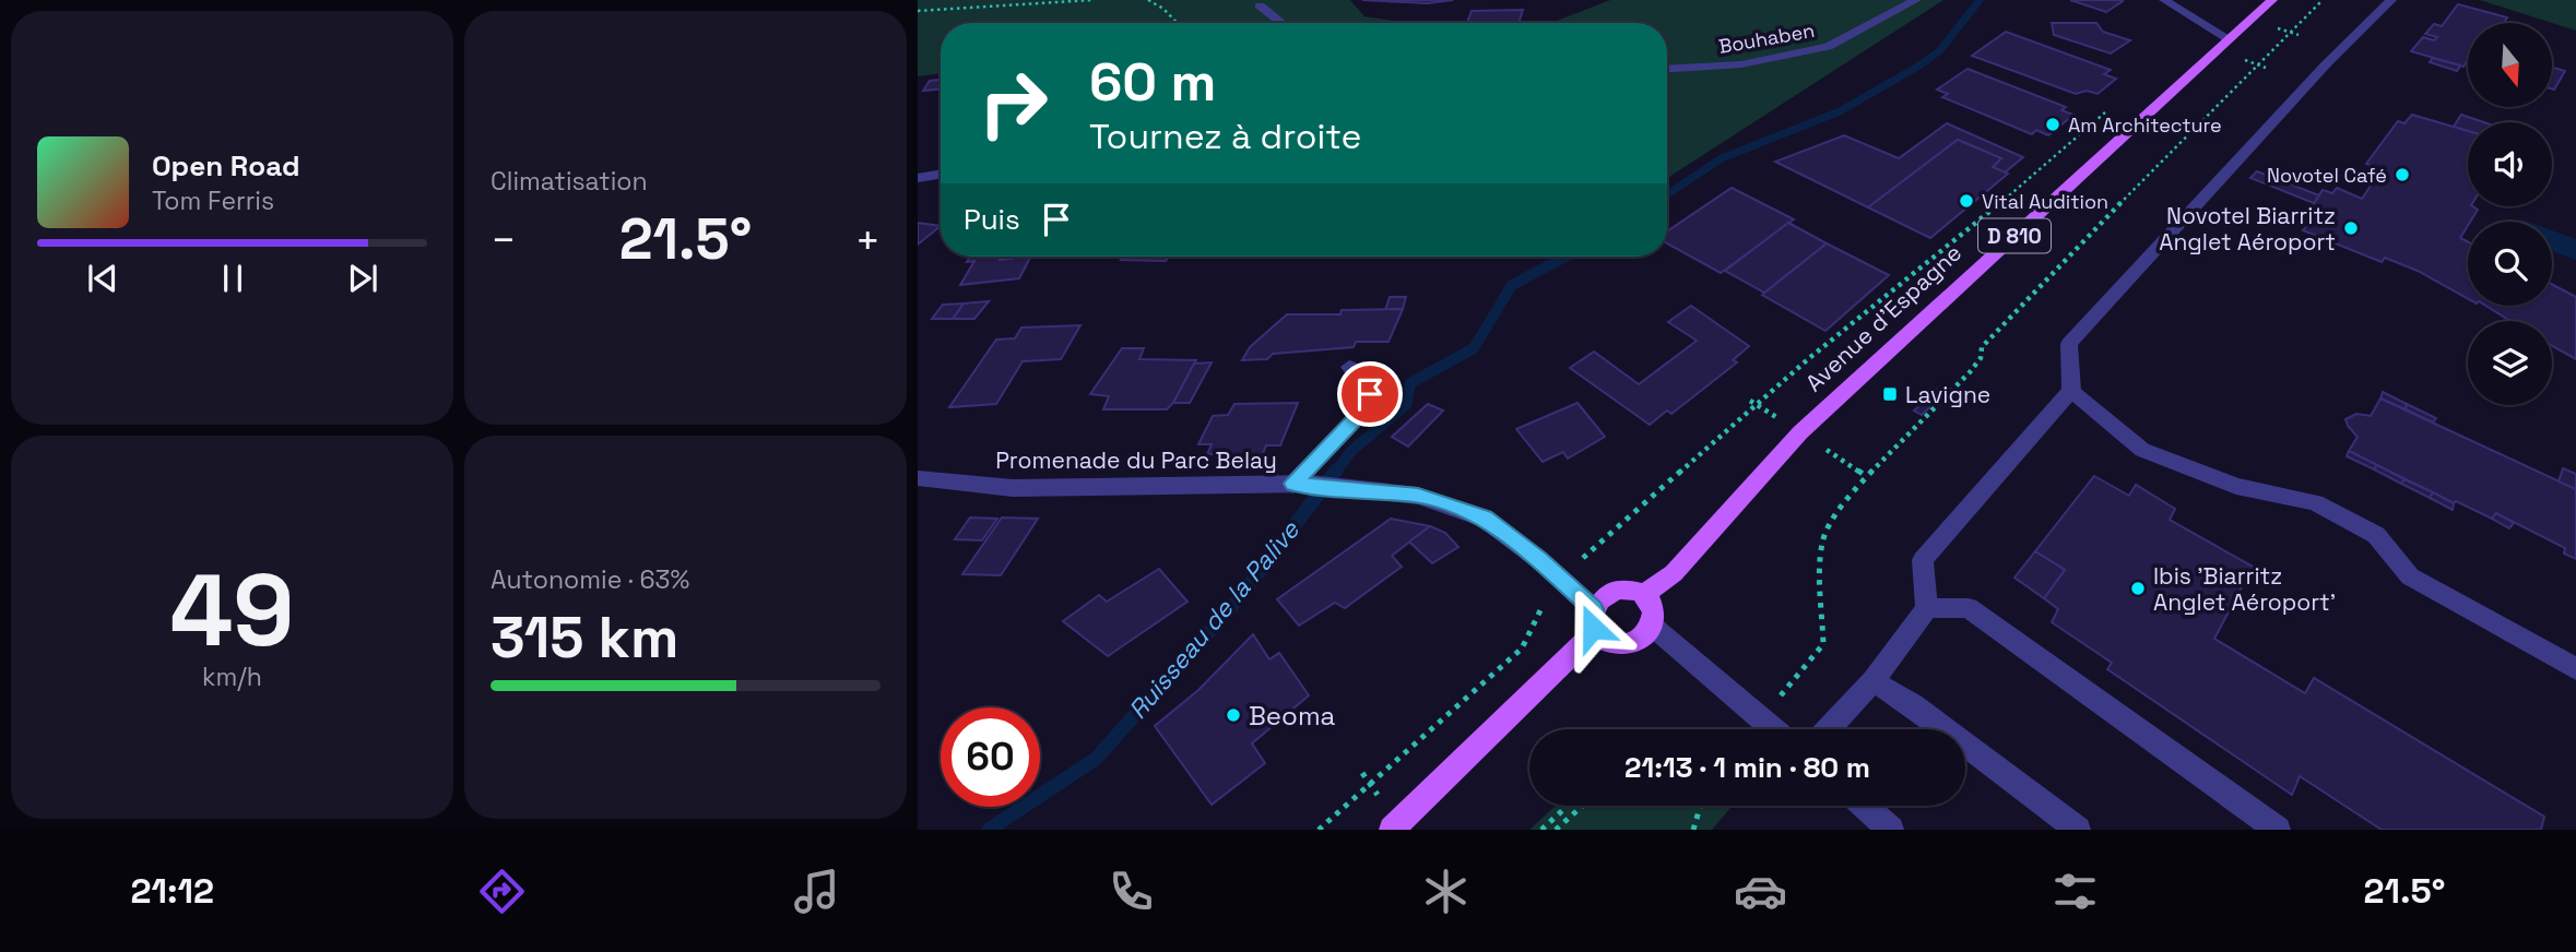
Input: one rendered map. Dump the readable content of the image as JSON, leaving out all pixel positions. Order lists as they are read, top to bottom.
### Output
{
  "streets": {
    "main road": ["D 810", "Avenue d'Espagne"],
    "street": ["Bouhaben", "Promenade du Parc Belay"]
  },
  "crossings": [
    ["Avenue d'Espagne", "Promenade du Parc Belay"]
  ],
  "water": ["Ruisseau de la Palive"],
  "places": {
    "other": [
      "Am Architecture",
      "Novotel Café",
      "Vital Audition",
      "Novotel Biarritz Anglet Aéroport",
      "Ibis 'Biarritz Anglet Aéroport'",
      "Beoma"
    ],
    "transit": ["Lavigne"]
  },
  "north": "bottom",
  "page": {
    "tile": [
      "Climatisation",
      ["49", "km/h"],
      ["Autonomie · 63%", "315 km"]
    ],
    "turn": ["60 m", "Tournez à droite"],
    "song": ["Open Road", "Tom Ferris"],
    "then": "Puis",
    "heat": ["−", "21.5°", "+"],
    "limit": "60",
    "trip": "21:13 · 1 min · 80 m",
    "tabs": ["21:12", "21.5°"]
  }
}
